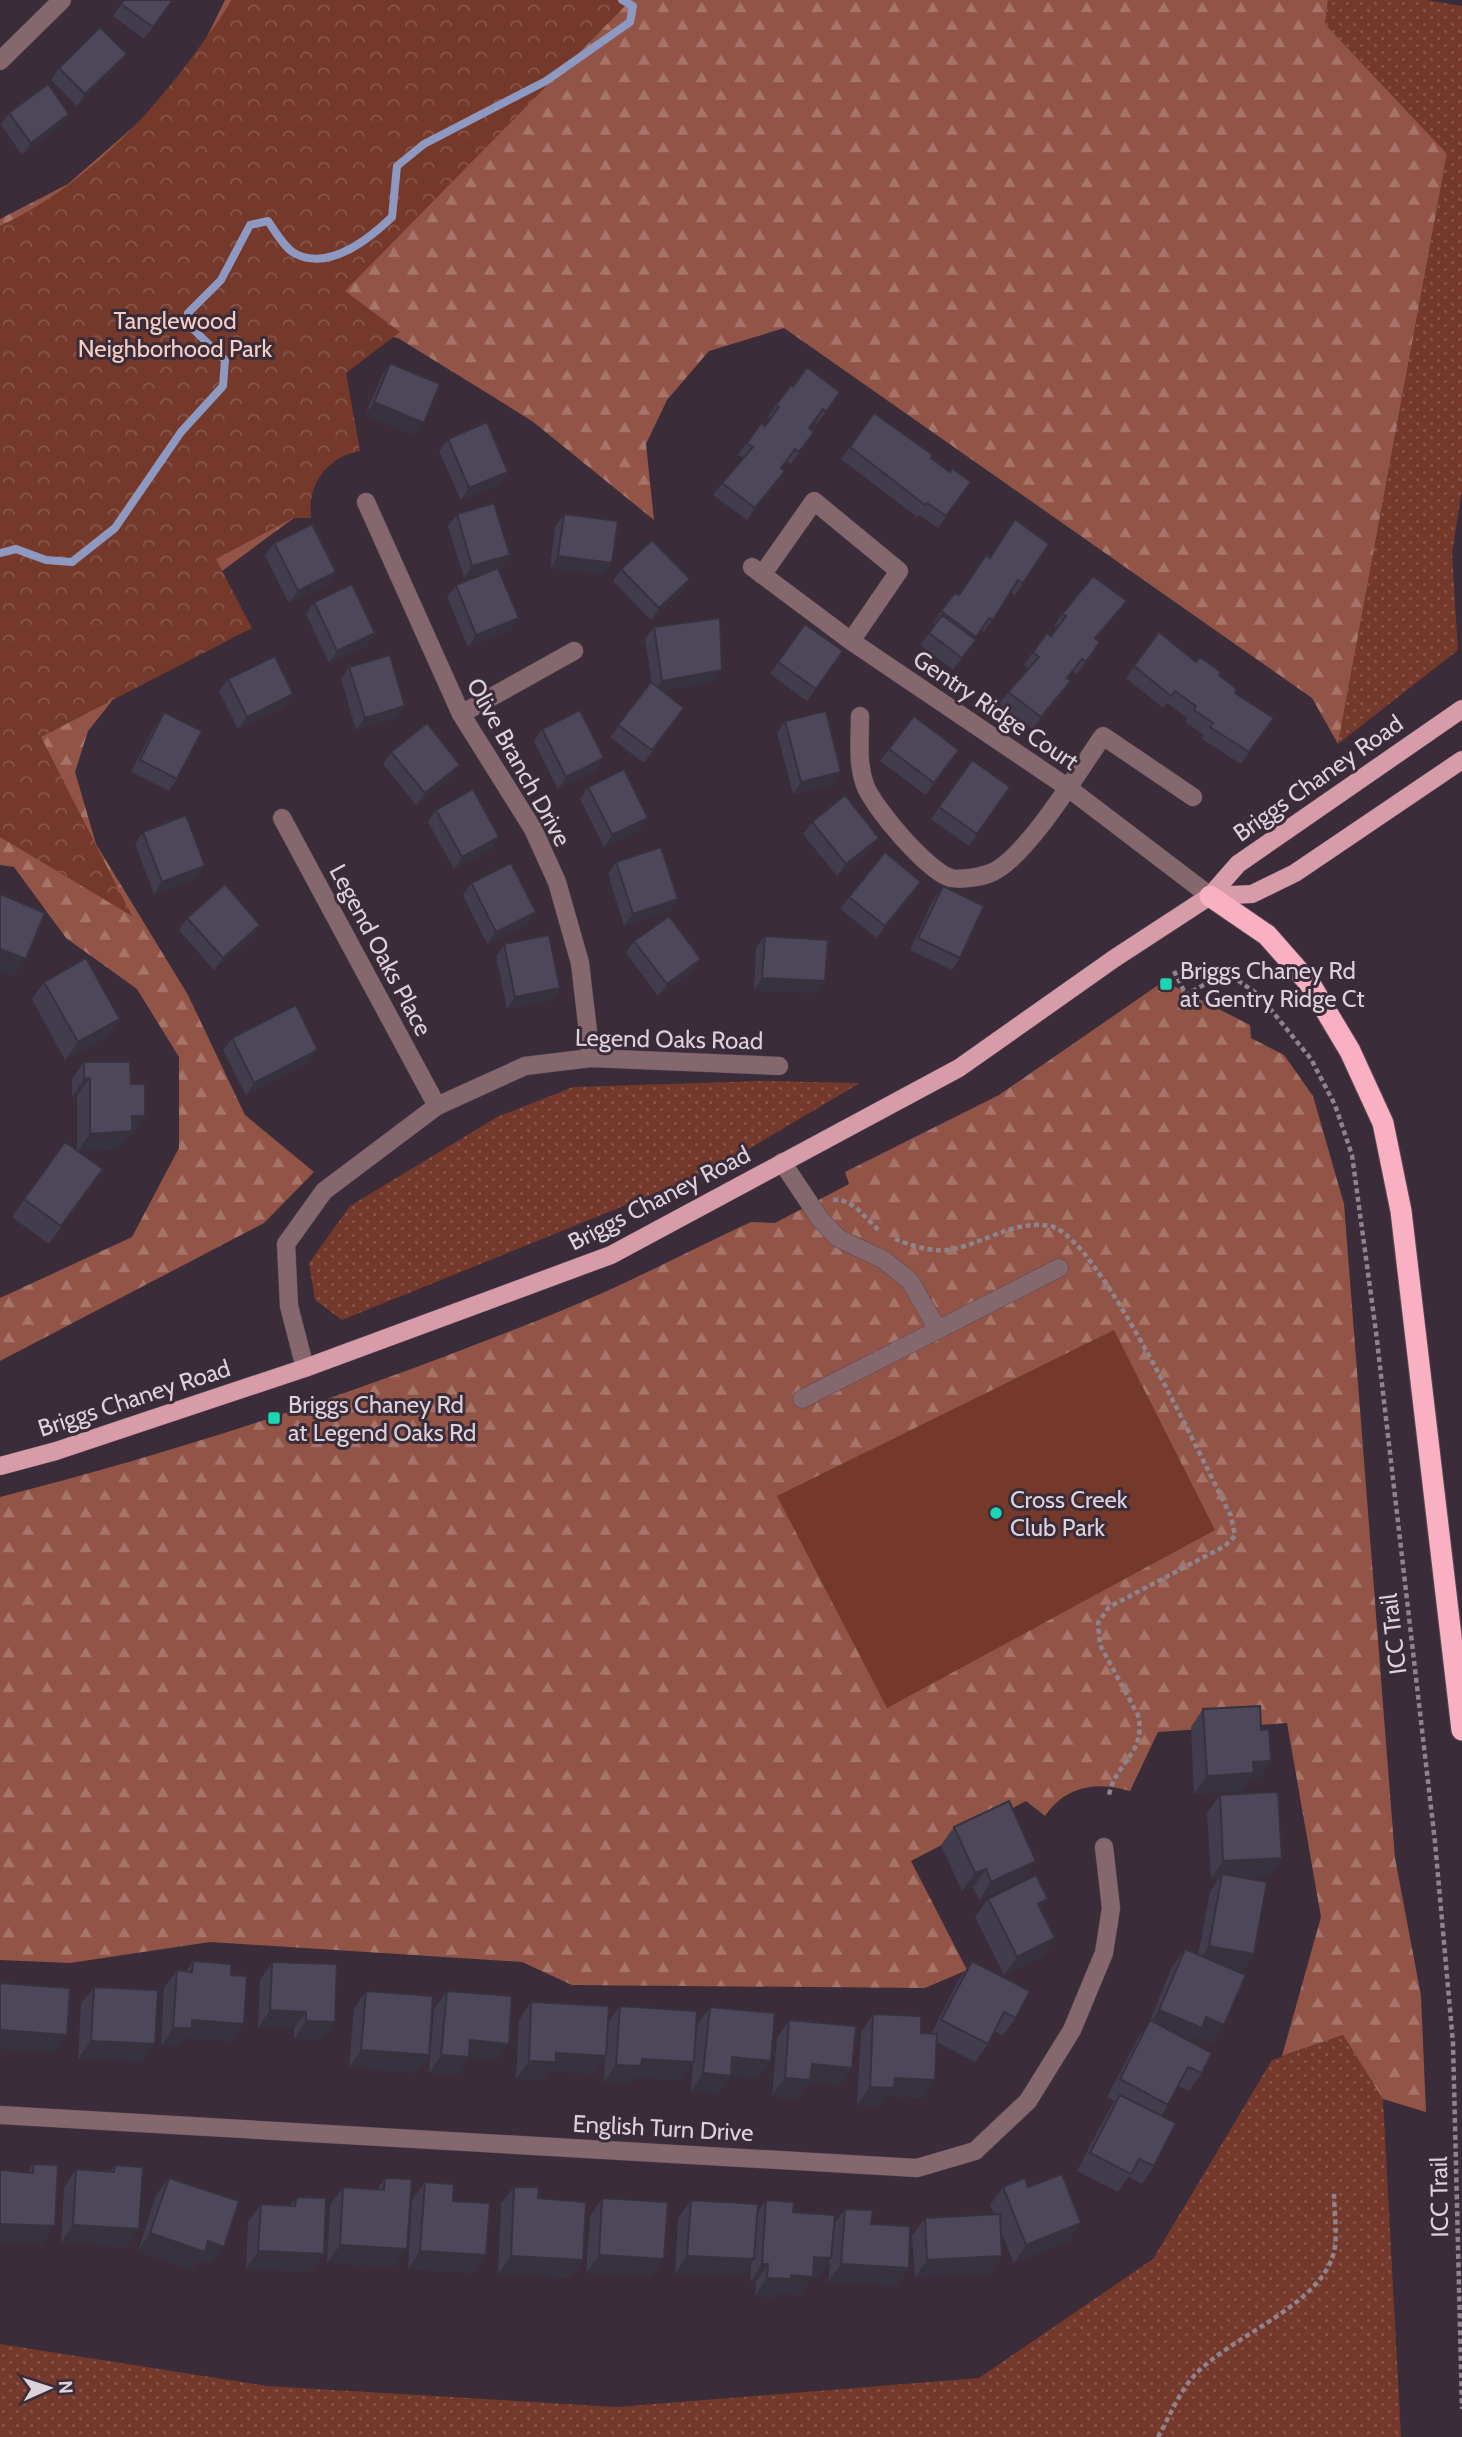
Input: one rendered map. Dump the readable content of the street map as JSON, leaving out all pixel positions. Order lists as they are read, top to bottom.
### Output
{
  "streets": {
    "main road": ["Briggs Chaney Road"],
    "street": [
      "Gentry Ridge Court",
      "Olive Branch Drive",
      "Legend Oaks Place",
      "Legend Oaks Road",
      "English Turn Drive"
    ],
    "path": ["ICC Trail"]
  },
  "crossings": [
    ["Gentry Ridge Court", "Briggs Chaney Road"],
    ["Olive Branch Drive", "Legend Oaks Road"],
    ["Briggs Chaney Road", "Legend Oaks Road"],
    ["Legend Oaks Place", "Legend Oaks Road"]
  ],
  "parks": ["Tanglewood Neighborhood Park"],
  "places": {
    "transit": ["Briggs Chaney Rd at Gentry Ridge Ct", "Briggs Chaney Rd at Legend Oaks Rd"],
    "other": ["Cross Creek Club Park"]
  },
  "north": "right"
}
